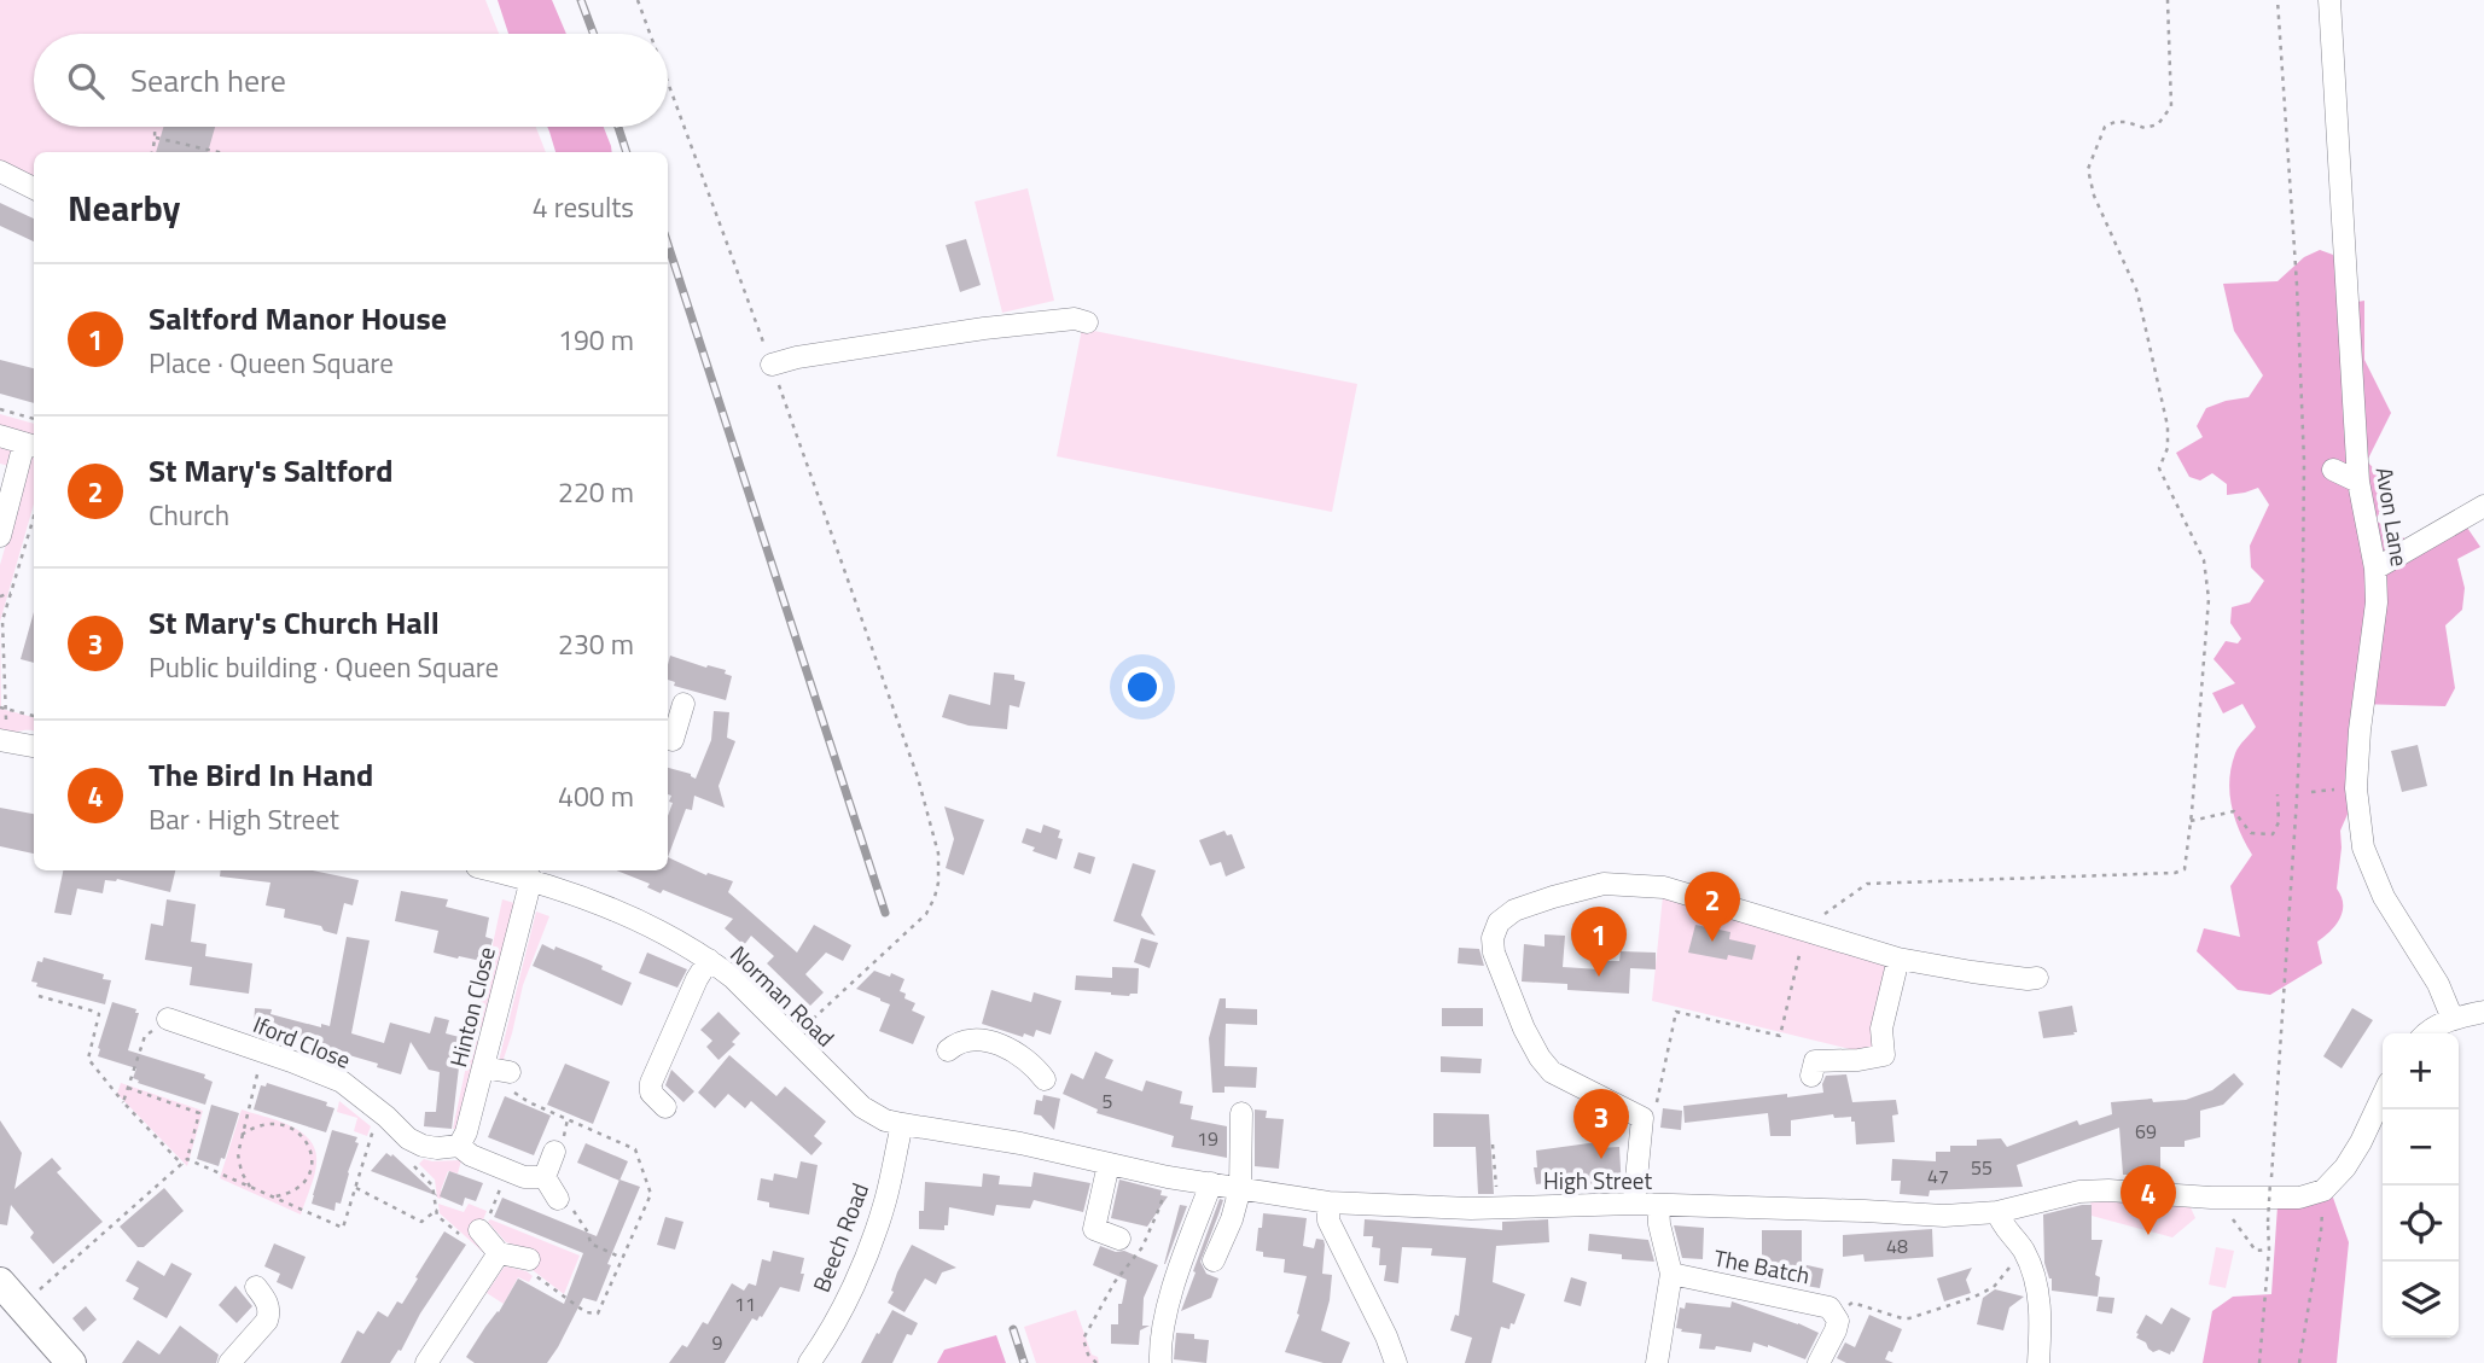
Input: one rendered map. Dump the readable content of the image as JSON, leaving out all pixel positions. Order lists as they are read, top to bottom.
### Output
{
  "streets": {
    "street": [
      "Avon Lane",
      "Norman Road",
      "Hinton Close",
      "Iford Close",
      "High Street",
      "Beech Road",
      "The Batch"
    ]
  },
  "crossings": [
    ["Norman Road", "Hinton Close"],
    ["Norman Road", "High Street"],
    ["Norman Road", "Beech Road"],
    ["High Street", "Beech Road"]
  ],
  "house_numbers": [
    "5",
    "69",
    "19",
    "55",
    "47",
    "48",
    "11",
    "9"
  ],
  "page": {
    "search": "Search here",
    "heading": ["Nearby", "4 results"],
    "list": [
      {
        "mark": "1",
        "name": "Saltford Manor House",
        "note": "Place · Queen Square",
        "value": "190 m"
      },
      {
        "mark": "2",
        "name": "St Mary's Saltford",
        "note": "Church",
        "value": "220 m"
      },
      {
        "mark": "3",
        "name": "St Mary's Church Hall",
        "note": "Public building · Queen Square",
        "value": "230 m"
      },
      {
        "mark": "4",
        "name": "The Bird In Hand",
        "note": "Bar · High Street",
        "value": "400 m"
      }
    ],
    "pins": [
      "2",
      "1",
      "3",
      "4"
    ],
    "map_buttons": ["+", "−"]
  }
}
